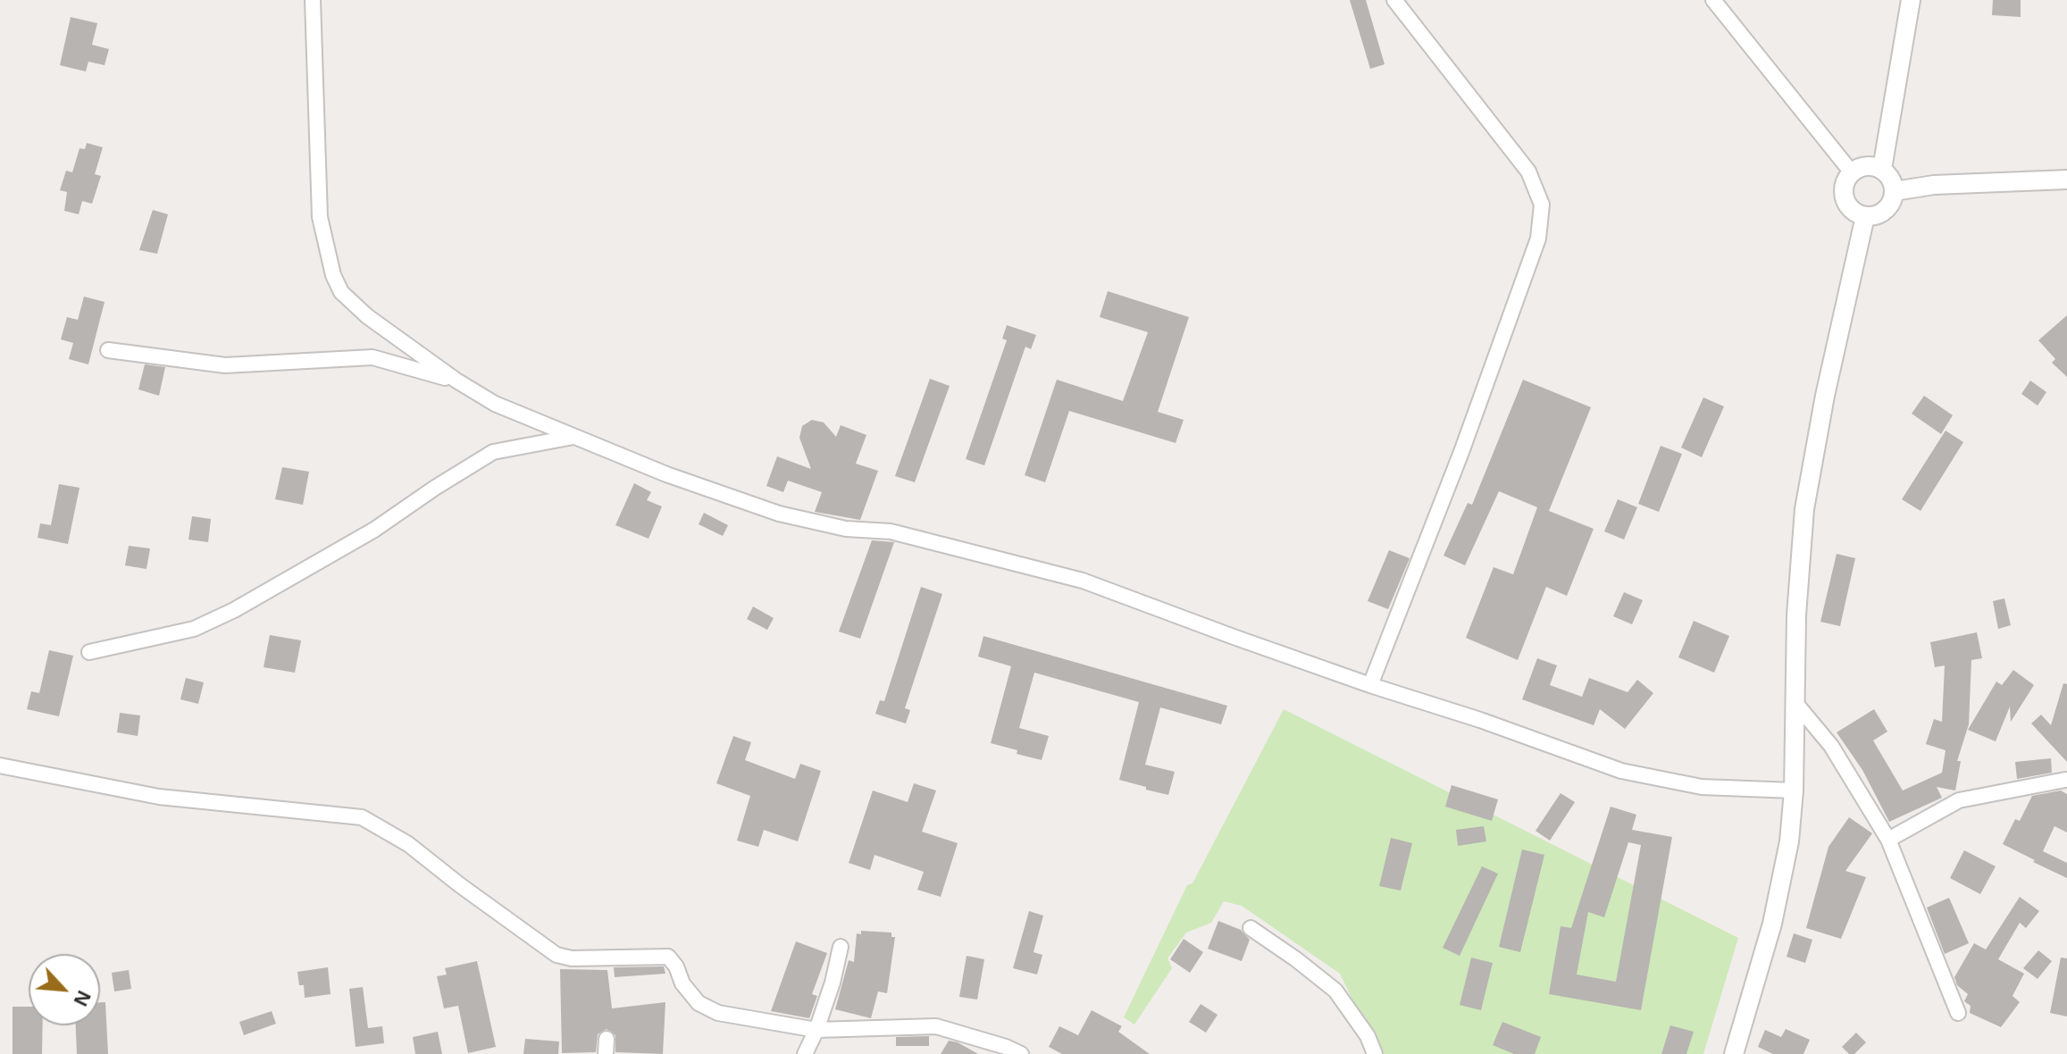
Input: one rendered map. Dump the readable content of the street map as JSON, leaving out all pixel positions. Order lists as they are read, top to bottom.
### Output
{
  "north": "bottom right"
}
